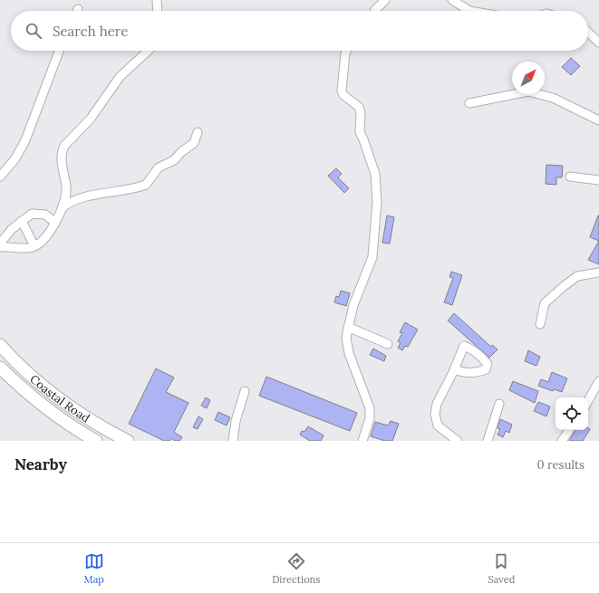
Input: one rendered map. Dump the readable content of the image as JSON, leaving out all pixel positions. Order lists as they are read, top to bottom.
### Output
{
  "streets": {
    "highway": ["Coastal Road"]
  },
  "north": "top right",
  "page": {
    "search": "Search here",
    "heading": ["Nearby", "0 results"],
    "nav": ["Map", "Directions", "Saved"]
  }
}
